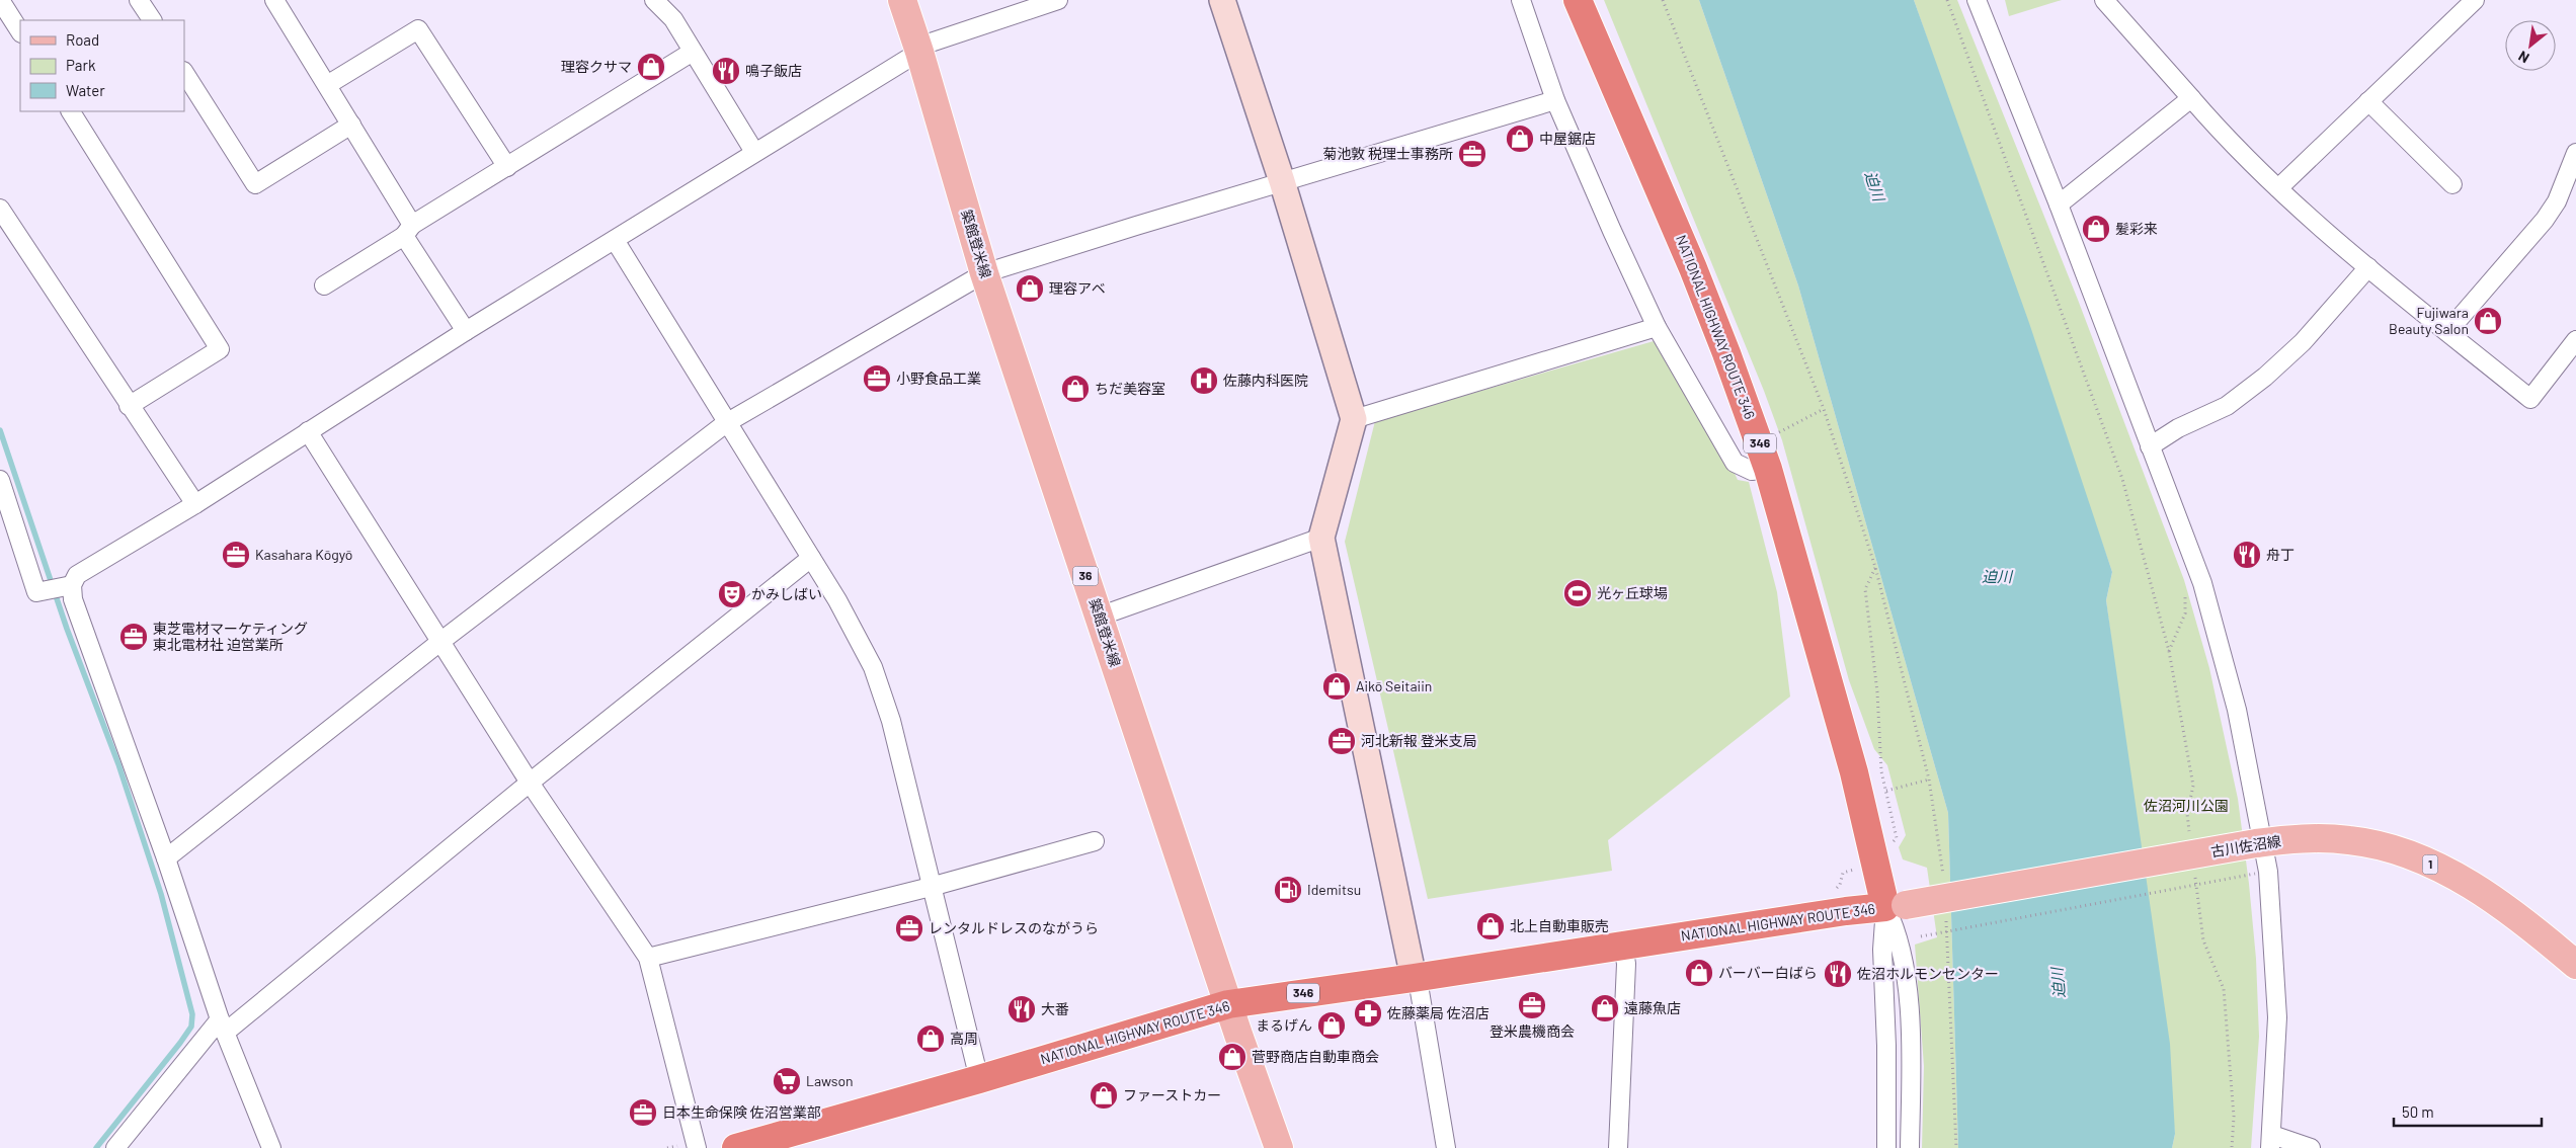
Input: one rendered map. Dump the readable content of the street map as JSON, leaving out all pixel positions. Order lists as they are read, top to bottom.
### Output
{
  "streets": {
    "highway": ["NATIONAL HIGHWAY ROUTE 346", "346"],
    "main road": [
      "築館登米線",
      "36",
      "古川佐沼線",
      "1"
    ]
  },
  "crossings": [
    ["築館登米線", "NATIONAL HIGHWAY ROUTE 346"],
    ["NATIONAL HIGHWAY ROUTE 346", "古川佐沼線"]
  ],
  "water": ["迫川"],
  "parks": ["佐沼河川公園"],
  "places": {
    "shop": [
      "理容クサマ",
      "中屋鋸店",
      "髪彩来",
      "理容アベ",
      "Fujiwara Beauty Salon",
      "ちだ美容室",
      "Aikō Seitaiin",
      "北上自動車販売",
      "バーバー白ばら",
      "遠藤魚店",
      "まるげん",
      "高周",
      "菅野商店自動車商会",
      "ファーストカー"
    ],
    "restaurant": [
      "鳴子飯店",
      "舟丁",
      "佐沼ホルモンセンター",
      "大番"
    ],
    "office": [
      "菊池敦 税理士事務所",
      "小野食品工業",
      "Kasahara Kōgyō",
      "東芝電材マーケティング 東北電材社 迫営業所",
      "河北新報 登米支局",
      "レンタルドレスのながうら",
      "登米農機商会",
      "日本生命保険 佐沼営業部"
    ],
    "hospital": ["佐藤内科医院"],
    "sports": ["光ヶ丘球場"],
    "theatre": ["かみしばい"],
    "fuel station": ["Idemitsu"],
    "pharmacy": ["佐藤薬局 佐沼店"],
    "supermarket": ["Lawson"]
  },
  "legend": ["Road", "Park", "Water"],
  "scale_bar": "50 m",
  "north": "bottom left"
}
